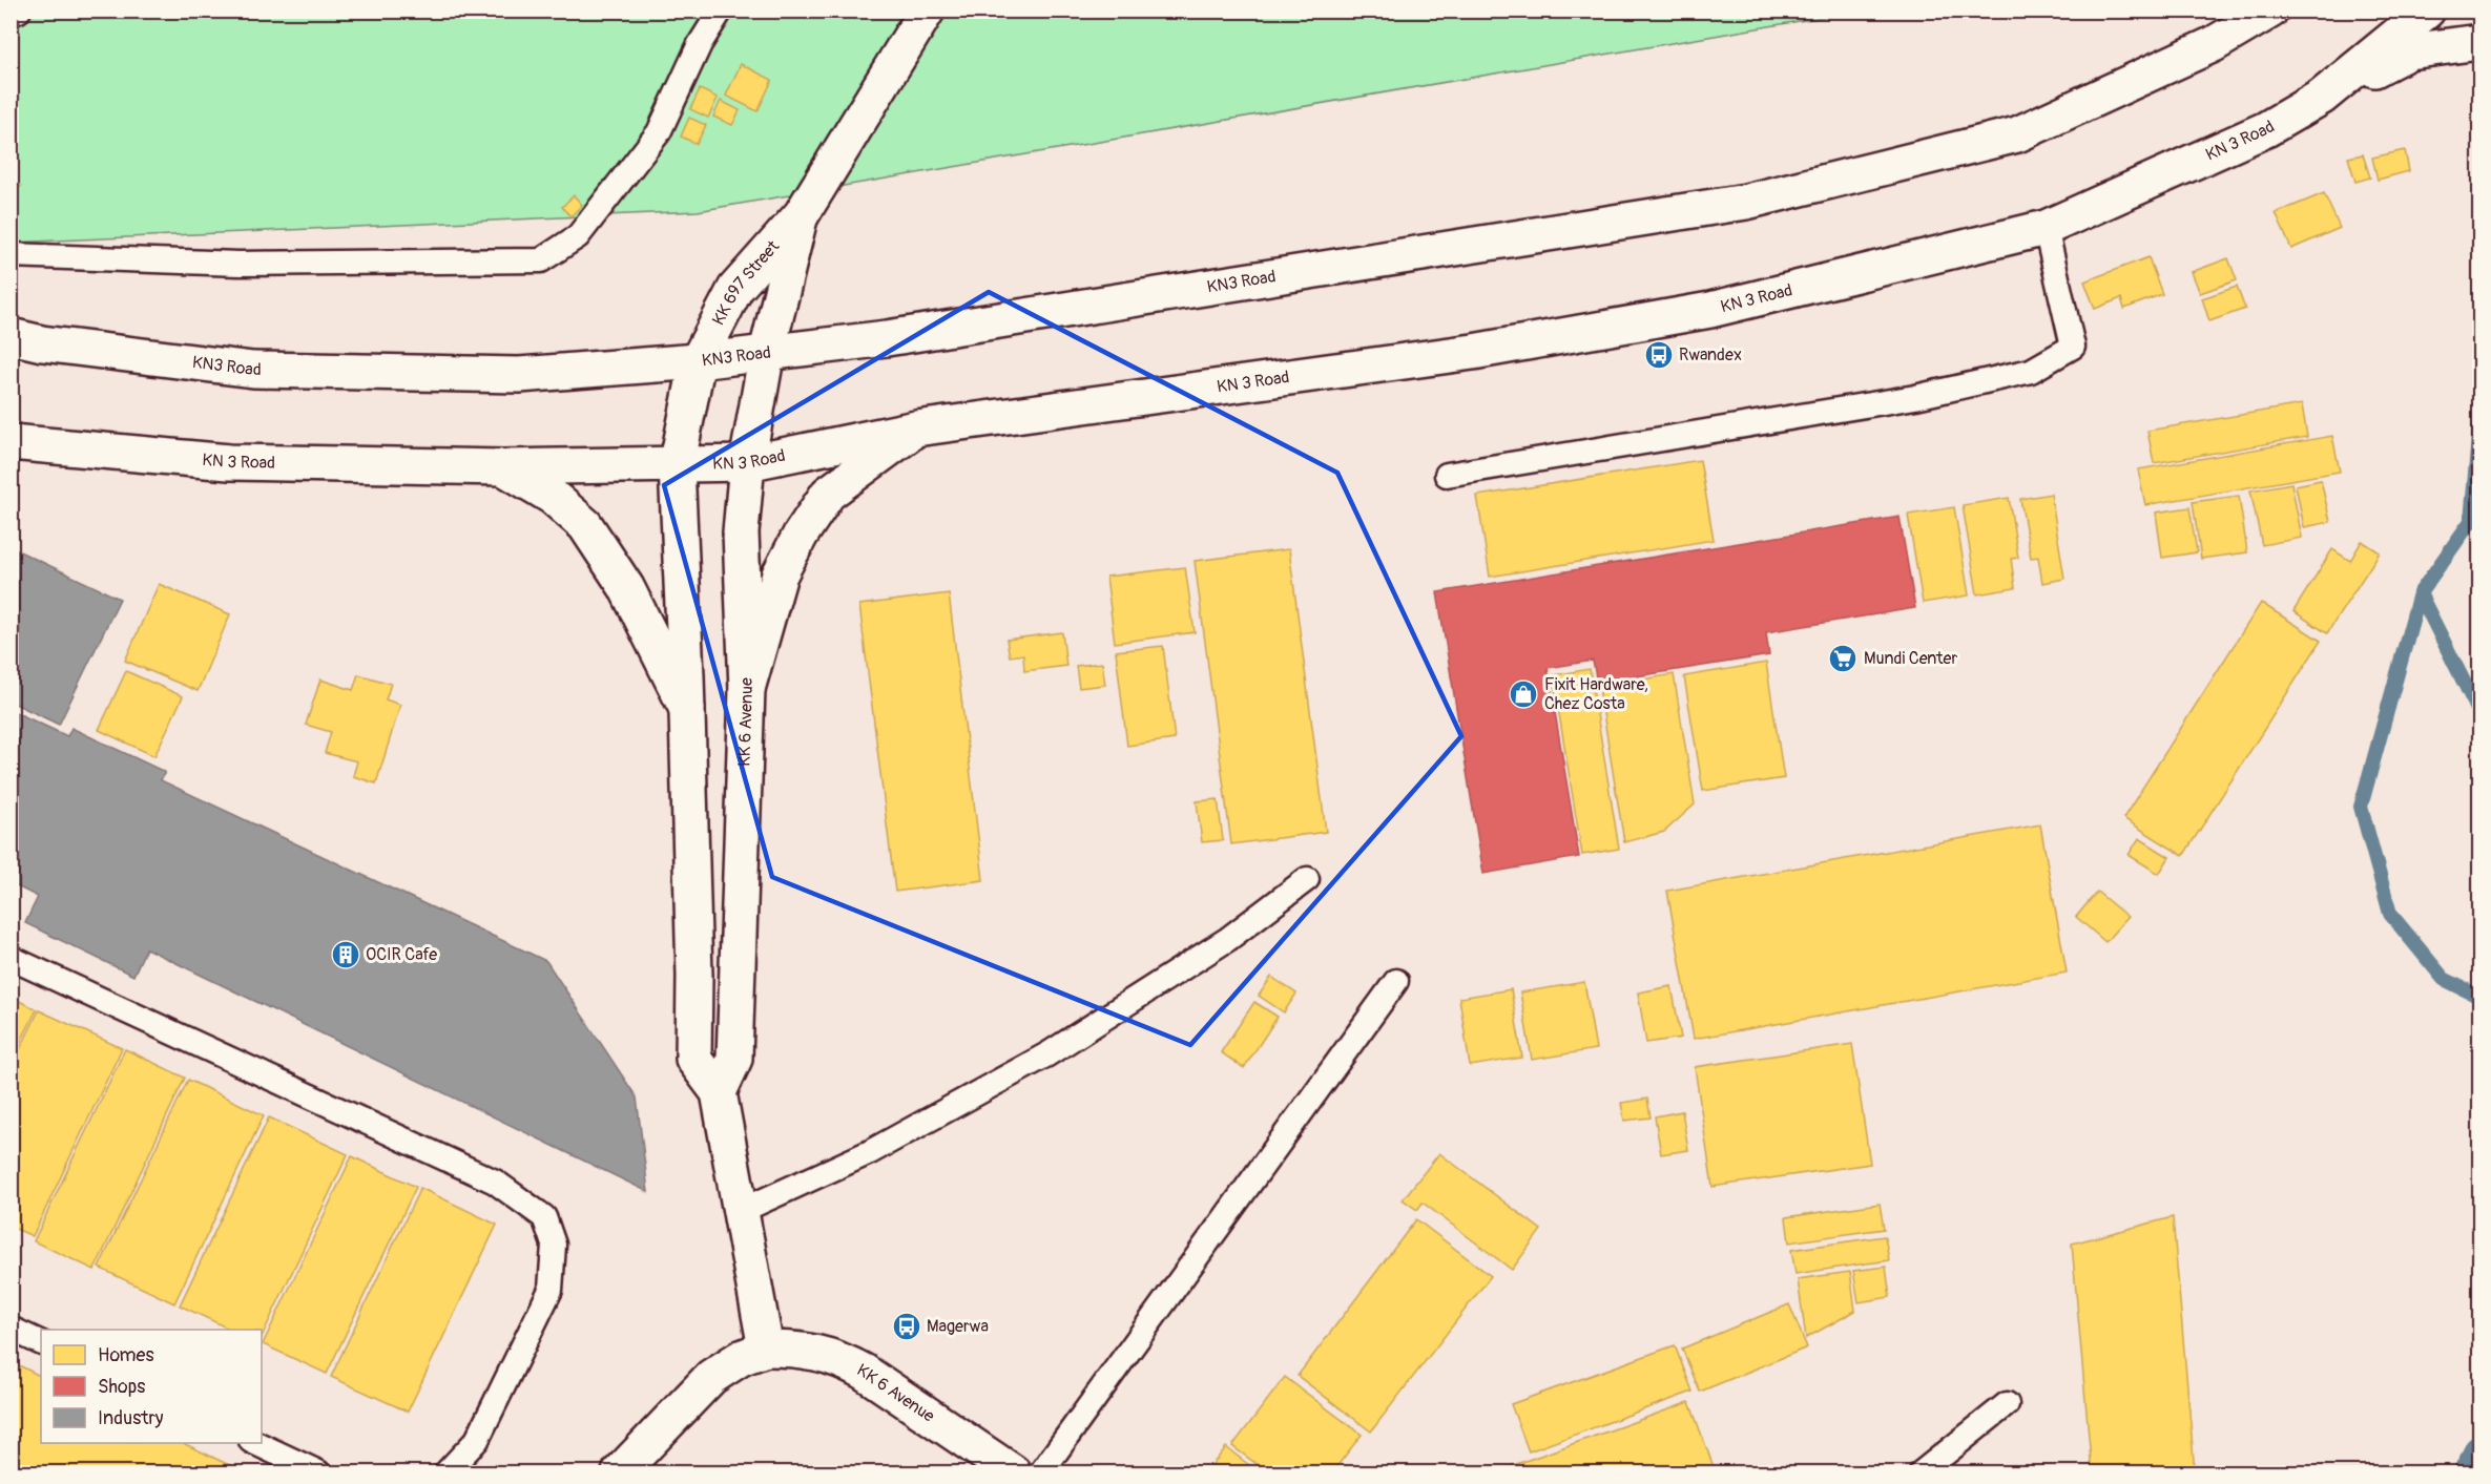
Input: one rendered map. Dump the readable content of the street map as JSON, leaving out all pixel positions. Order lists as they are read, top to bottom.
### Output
{
  "streets": {
    "main road": [
      "KN 3 Road",
      "KN3 Road",
      "KK 697 Street",
      "KK 6 Avenue"
    ]
  },
  "crossings": [
    ["KN 3 Road", "KK 697 Street"],
    ["KN 3 Road", "KK 6 Avenue"],
    ["KN3 Road", "KK 697 Street"],
    ["KN3 Road", "KK 6 Avenue"],
    ["KK 697 Street", "KK 6 Avenue"]
  ],
  "places": {
    "bus stop": ["Rwandex", "Magerwa"],
    "supermarket": ["Mundi Center"],
    "shop": ["Fixit Hardware, Chez Costa"],
    "building": ["OCIR Cafe"]
  },
  "legend": ["Homes", "Shops", "Industry"]
}
